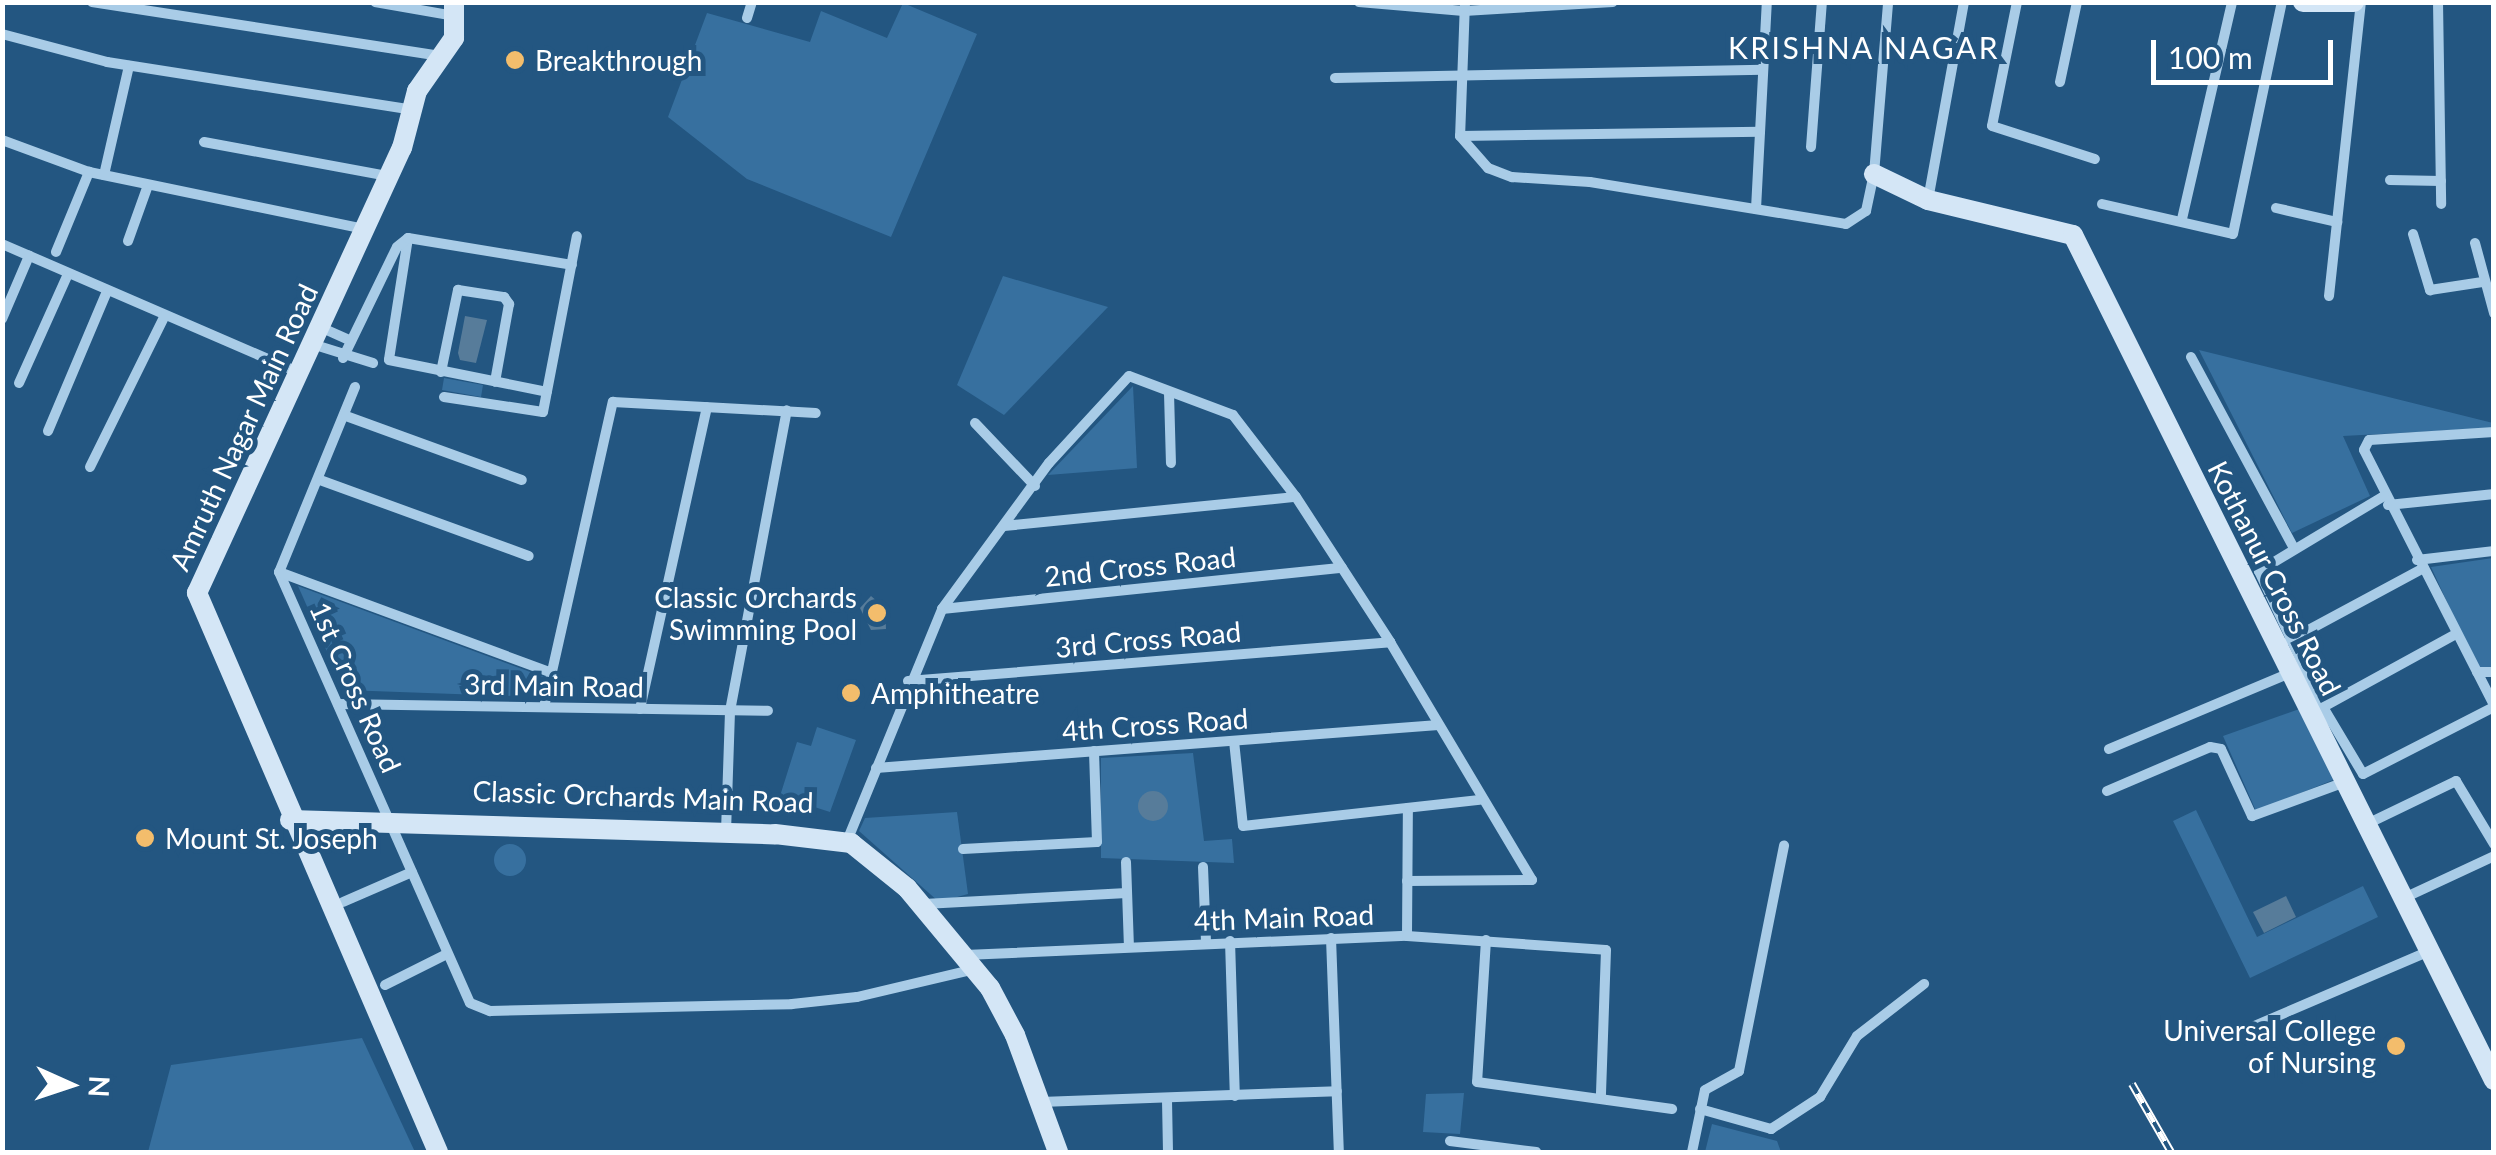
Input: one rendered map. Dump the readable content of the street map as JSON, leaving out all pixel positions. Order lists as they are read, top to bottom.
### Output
{
  "streets": {
    "street": [
      "Amruth Nagar Main Road",
      "2nd Cross Road",
      "Kothanur Cross Road",
      "3rd Cross Road",
      "3rd Main Road",
      "1st Cross Road",
      "4th Cross Road",
      "Classic Orchards Main Road",
      "4th Main Road"
    ]
  },
  "crossings": [
    ["Amruth Nagar Main Road", "Classic Orchards Main Road"],
    ["3rd Main Road", "1st Cross Road"],
    ["1st Cross Road", "Classic Orchards Main Road"],
    ["1st Cross Road", "4th Main Road"],
    ["Classic Orchards Main Road", "4th Main Road"]
  ],
  "districts": ["KRISHNA NAGAR"],
  "places": [
    "Breakthrough",
    "Classic Orchards Swimming Pool",
    "Amphitheatre",
    "Mount St. Joseph",
    "Universal College of Nursing"
  ],
  "scale_bar": "100 m",
  "north": "right"
}
